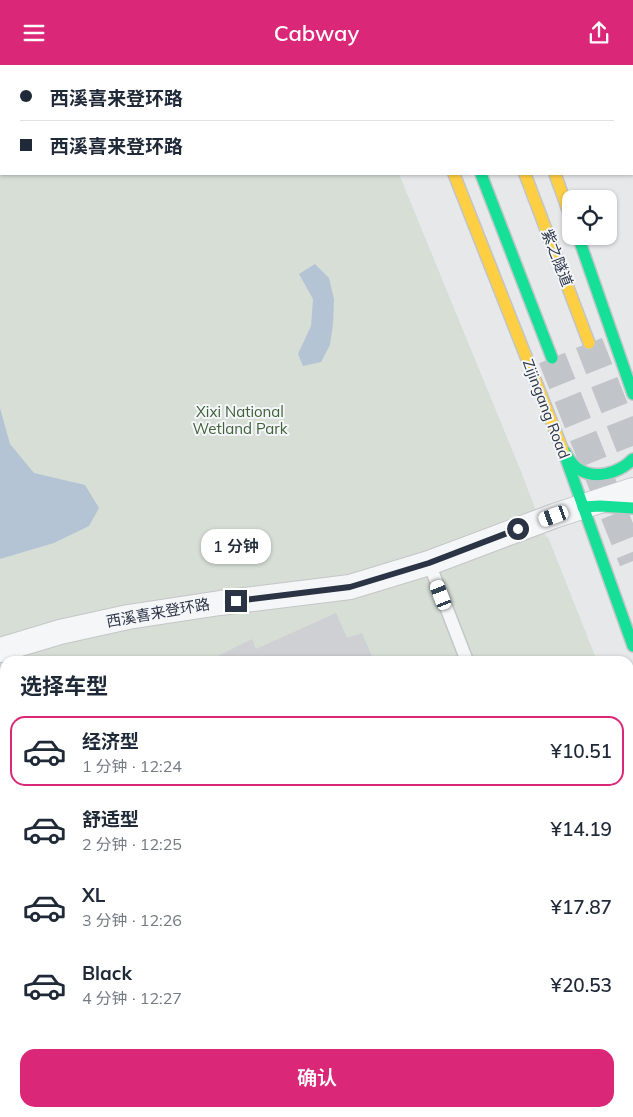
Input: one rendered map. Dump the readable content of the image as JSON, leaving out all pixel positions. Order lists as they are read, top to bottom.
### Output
{
  "streets": {
    "main road": ["紫之隧道", "Zijingang Road"],
    "street": ["西溪喜来登环路"]
  },
  "crossings": [
    ["Zijingang Road", "西溪喜来登环路"]
  ],
  "parks": ["Xixi National Wetland Park"],
  "page": {
    "header": "Cabway",
    "banner": ["西溪喜来登环路", "西溪喜来登环路"],
    "bubble": "1 分钟",
    "heading": "选择车型",
    "list": [
      {
        "name": "经济型",
        "note": "1 分钟 · 12:24",
        "value": "¥10.51"
      },
      {
        "name": "舒适型",
        "note": "2 分钟 · 12:25",
        "value": "¥14.19"
      },
      {
        "name": "XL",
        "note": "3 分钟 · 12:26",
        "value": "¥17.87"
      },
      {
        "name": "Black",
        "note": "4 分钟 · 12:27",
        "value": "¥20.53"
      }
    ],
    "buttons": "确认"
  }
}
